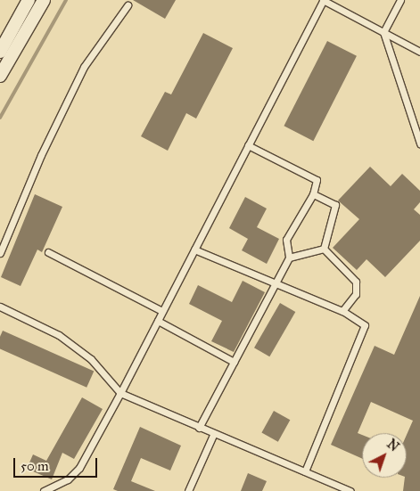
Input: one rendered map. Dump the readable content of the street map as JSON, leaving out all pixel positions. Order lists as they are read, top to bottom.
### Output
{
  "scale_bar": "50 m",
  "north": "top right"
}
